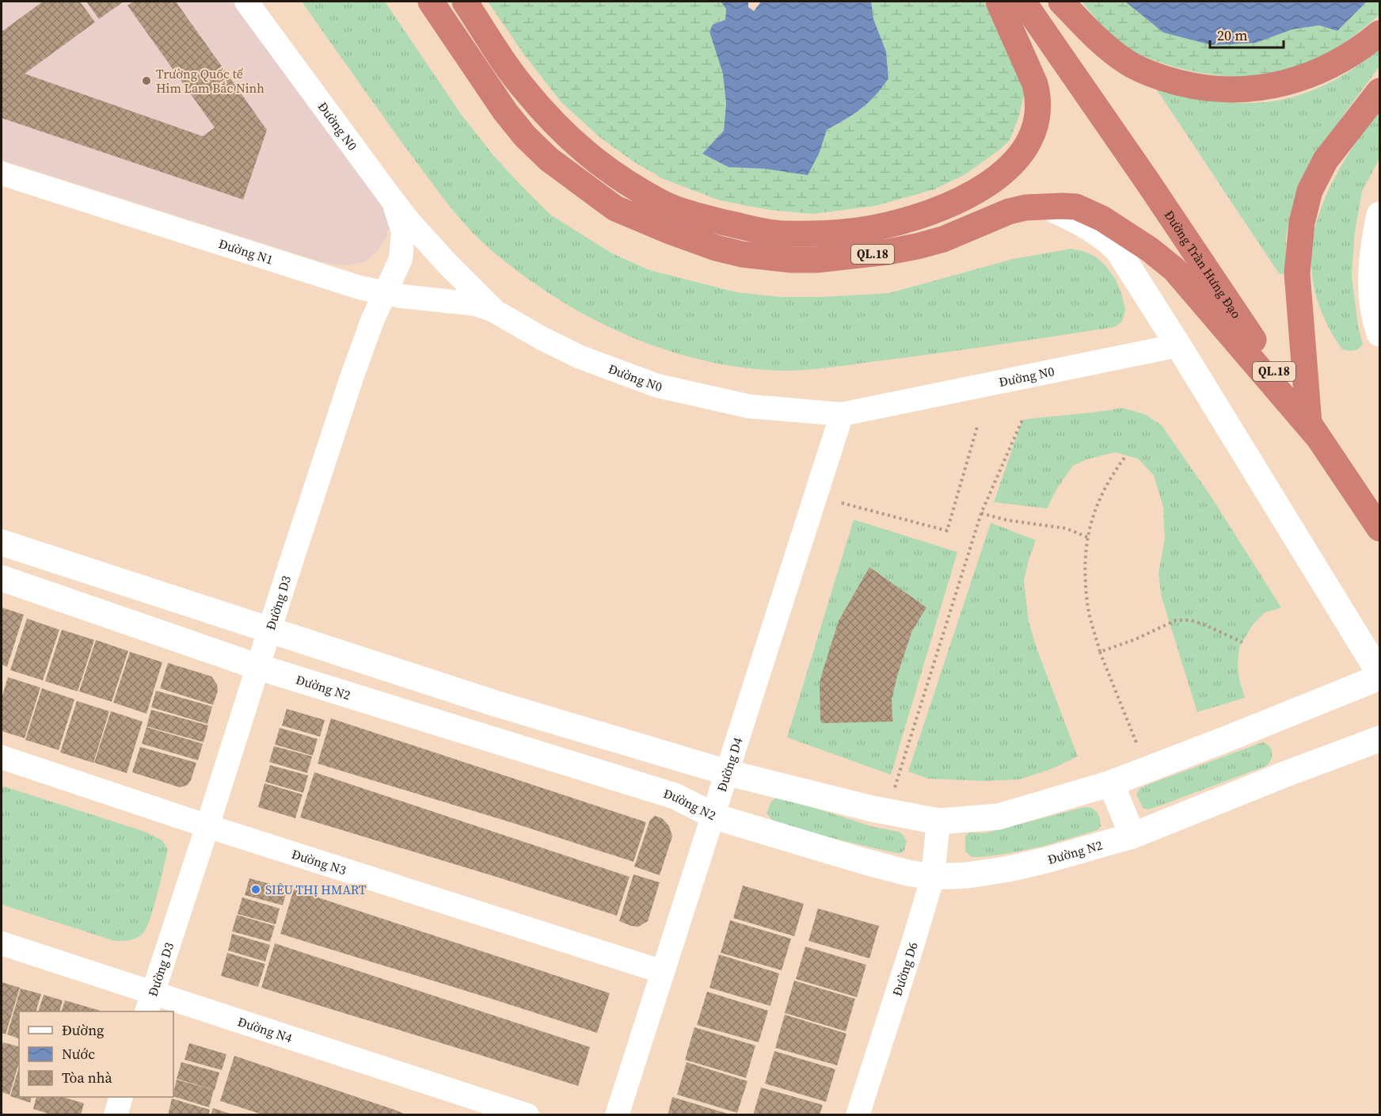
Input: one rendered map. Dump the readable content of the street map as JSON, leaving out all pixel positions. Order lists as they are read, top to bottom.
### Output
{
  "streets": {
    "highway": ["QL.18", "Đường Trần Hưng Đạo"],
    "street": [
      "Đường N0",
      "Đường N1",
      "Đường D3",
      "Đường N2",
      "Đường D4",
      "Đường N3",
      "Đường D6",
      "Đường N4"
    ]
  },
  "crossings": [
    ["Đường N0", "Đường N1"],
    ["Đường N0", "Đường D3"],
    ["Đường N0", "Đường D4"],
    ["Đường N1", "Đường D3"],
    ["QL.18", "Đường Trần Hưng Đạo"],
    ["Đường D3", "Đường N2"],
    ["Đường D3", "Đường N3"],
    ["Đường D3", "Đường N4"],
    ["Đường N2", "Đường D4"],
    ["Đường N2", "Đường D6"],
    ["Đường D4", "Đường N3"]
  ],
  "places": ["Trường Quốc tế Him Lam Bắc Ninh", "SIÊU THỊ HMART"],
  "legend": ["Đường", "Nước", "Tòa nhà"],
  "scale_bar": "20 m"
}
